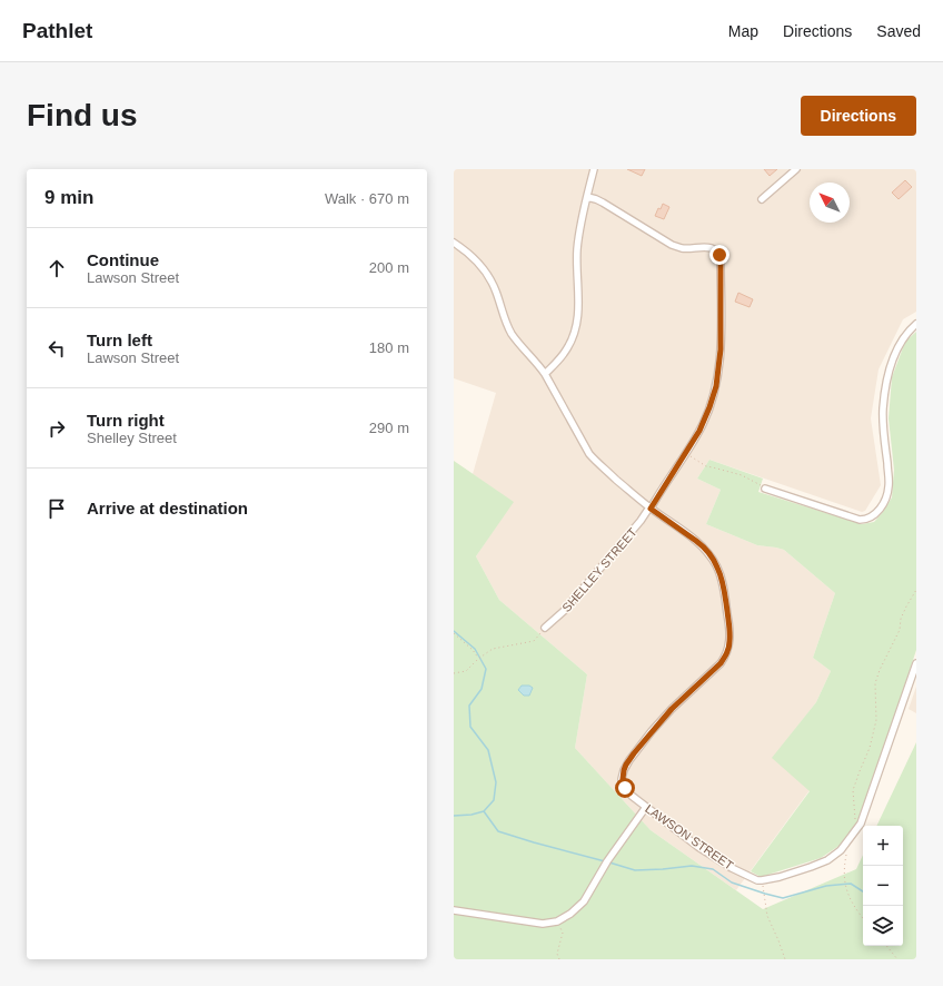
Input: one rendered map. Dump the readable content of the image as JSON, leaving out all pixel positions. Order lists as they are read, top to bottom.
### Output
{
  "streets": {
    "street": ["SHELLEY STREET", "LAWSON STREET"]
  },
  "crossings": [
    ["SHELLEY STREET", "LAWSON STREET"]
  ],
  "north": "top left",
  "page": {
    "header": "Pathlet",
    "nav": ["Map", "Directions", "Saved"],
    "buttons": "Directions",
    "title": "Find us",
    "heading": ["9 min", "Walk · 670 m"],
    "list": [
      ["Continue", "Lawson Street", "200 m"],
      ["Turn left", "Lawson Street", "180 m"],
      ["Turn right", "Shelley Street", "290 m"],
      "Arrive at destination"
    ],
    "map_buttons": ["+", "−"]
  }
}
